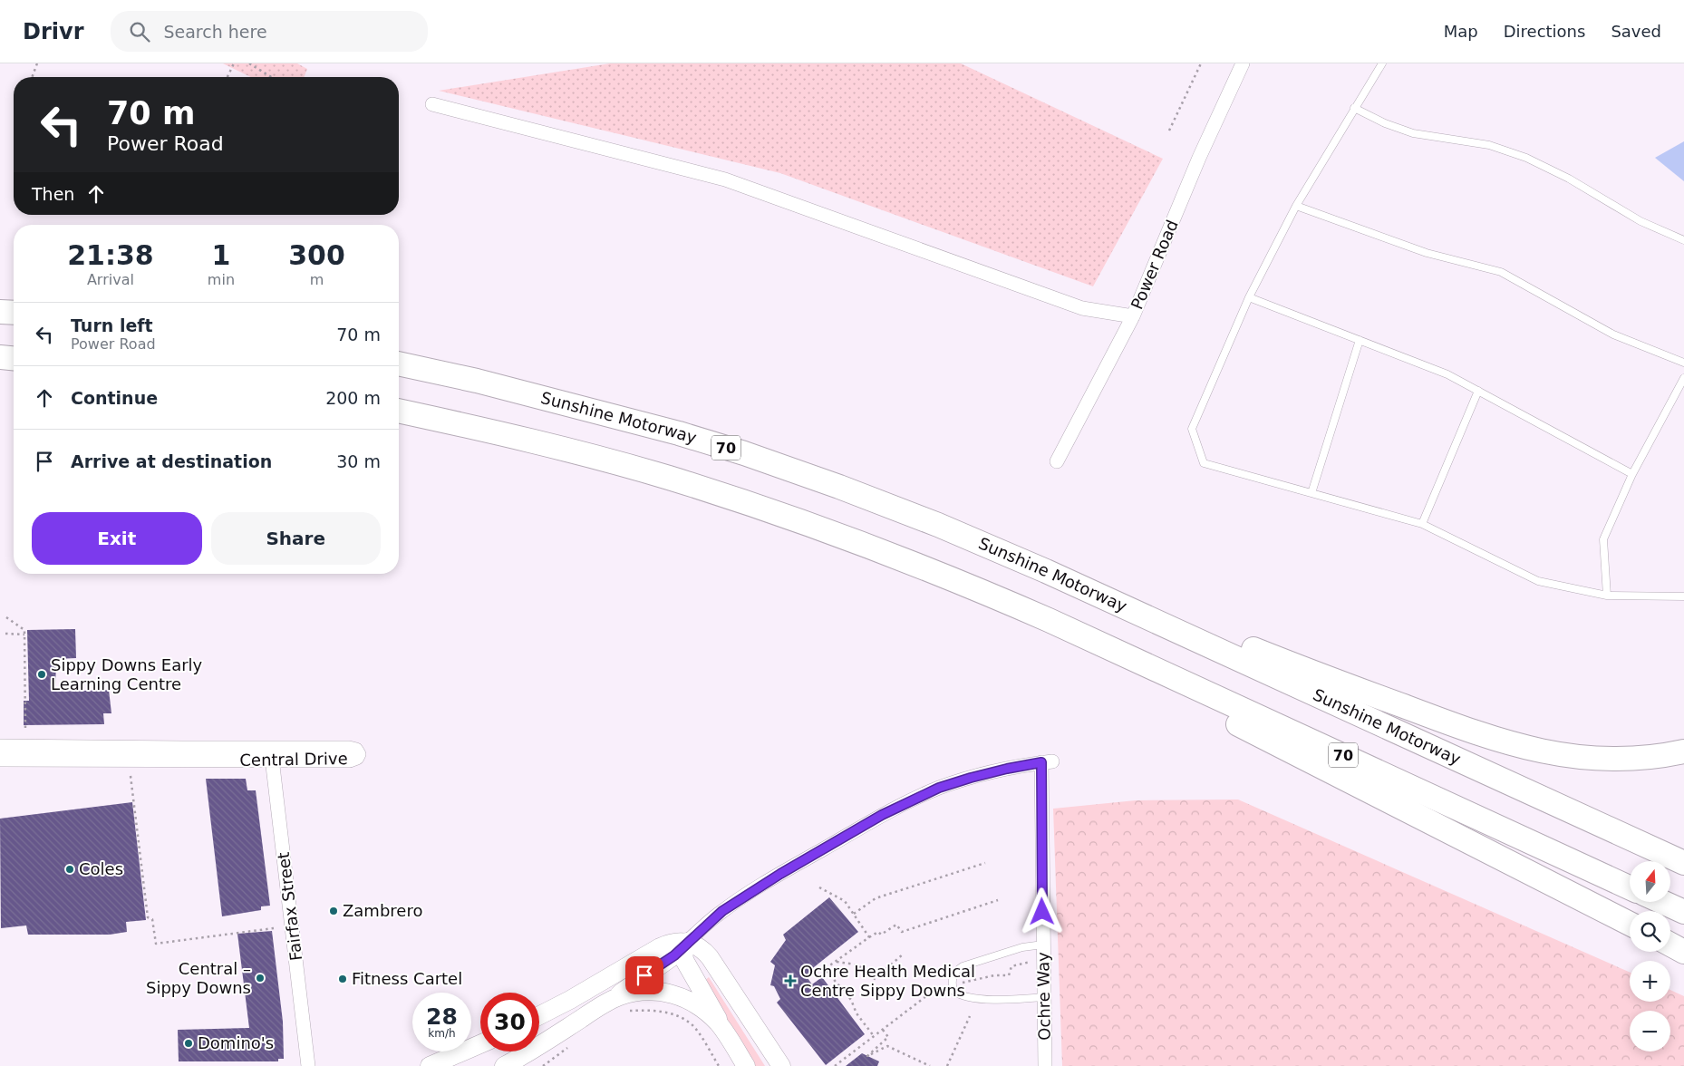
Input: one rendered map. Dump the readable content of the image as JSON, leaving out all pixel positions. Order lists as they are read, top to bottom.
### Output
{
  "streets": {
    "highway": ["Sunshine Motorway", "70"],
    "street": [
      "Power Road",
      "Central Drive",
      "Fairfax Street",
      "Ochre Way"
    ]
  },
  "crossings": [
    ["Central Drive", "Fairfax Street"]
  ],
  "places": {
    "other": [
      "Sippy Downs Early Learning Centre",
      "Coles",
      "Zambrero",
      "Central – Sippy Downs",
      "Fitness Cartel",
      "Domino's"
    ],
    "health": ["Ochre Health Medical Centre Sippy Downs"]
  },
  "north": "top",
  "page": {
    "header": "Drivr",
    "search": "Search here",
    "nav": ["Map", "Directions", "Saved"],
    "turn": ["70 m", "Power Road"],
    "then": "Then",
    "eta": [
      "21:38",
      "Arrival",
      "1",
      "min",
      "300",
      "m"
    ],
    "list": [
      {
        "name": "Turn left",
        "note": "Power Road",
        "value": "70 m"
      },
      {
        "name": "Continue",
        "value": "200 m"
      },
      {
        "name": "Arrive at destination",
        "value": "30 m"
      }
    ],
    "buttons": ["Exit", "Share"],
    "map_buttons": ["+", "−"],
    "speed": "28 km/h",
    "limit": "30"
  }
}
